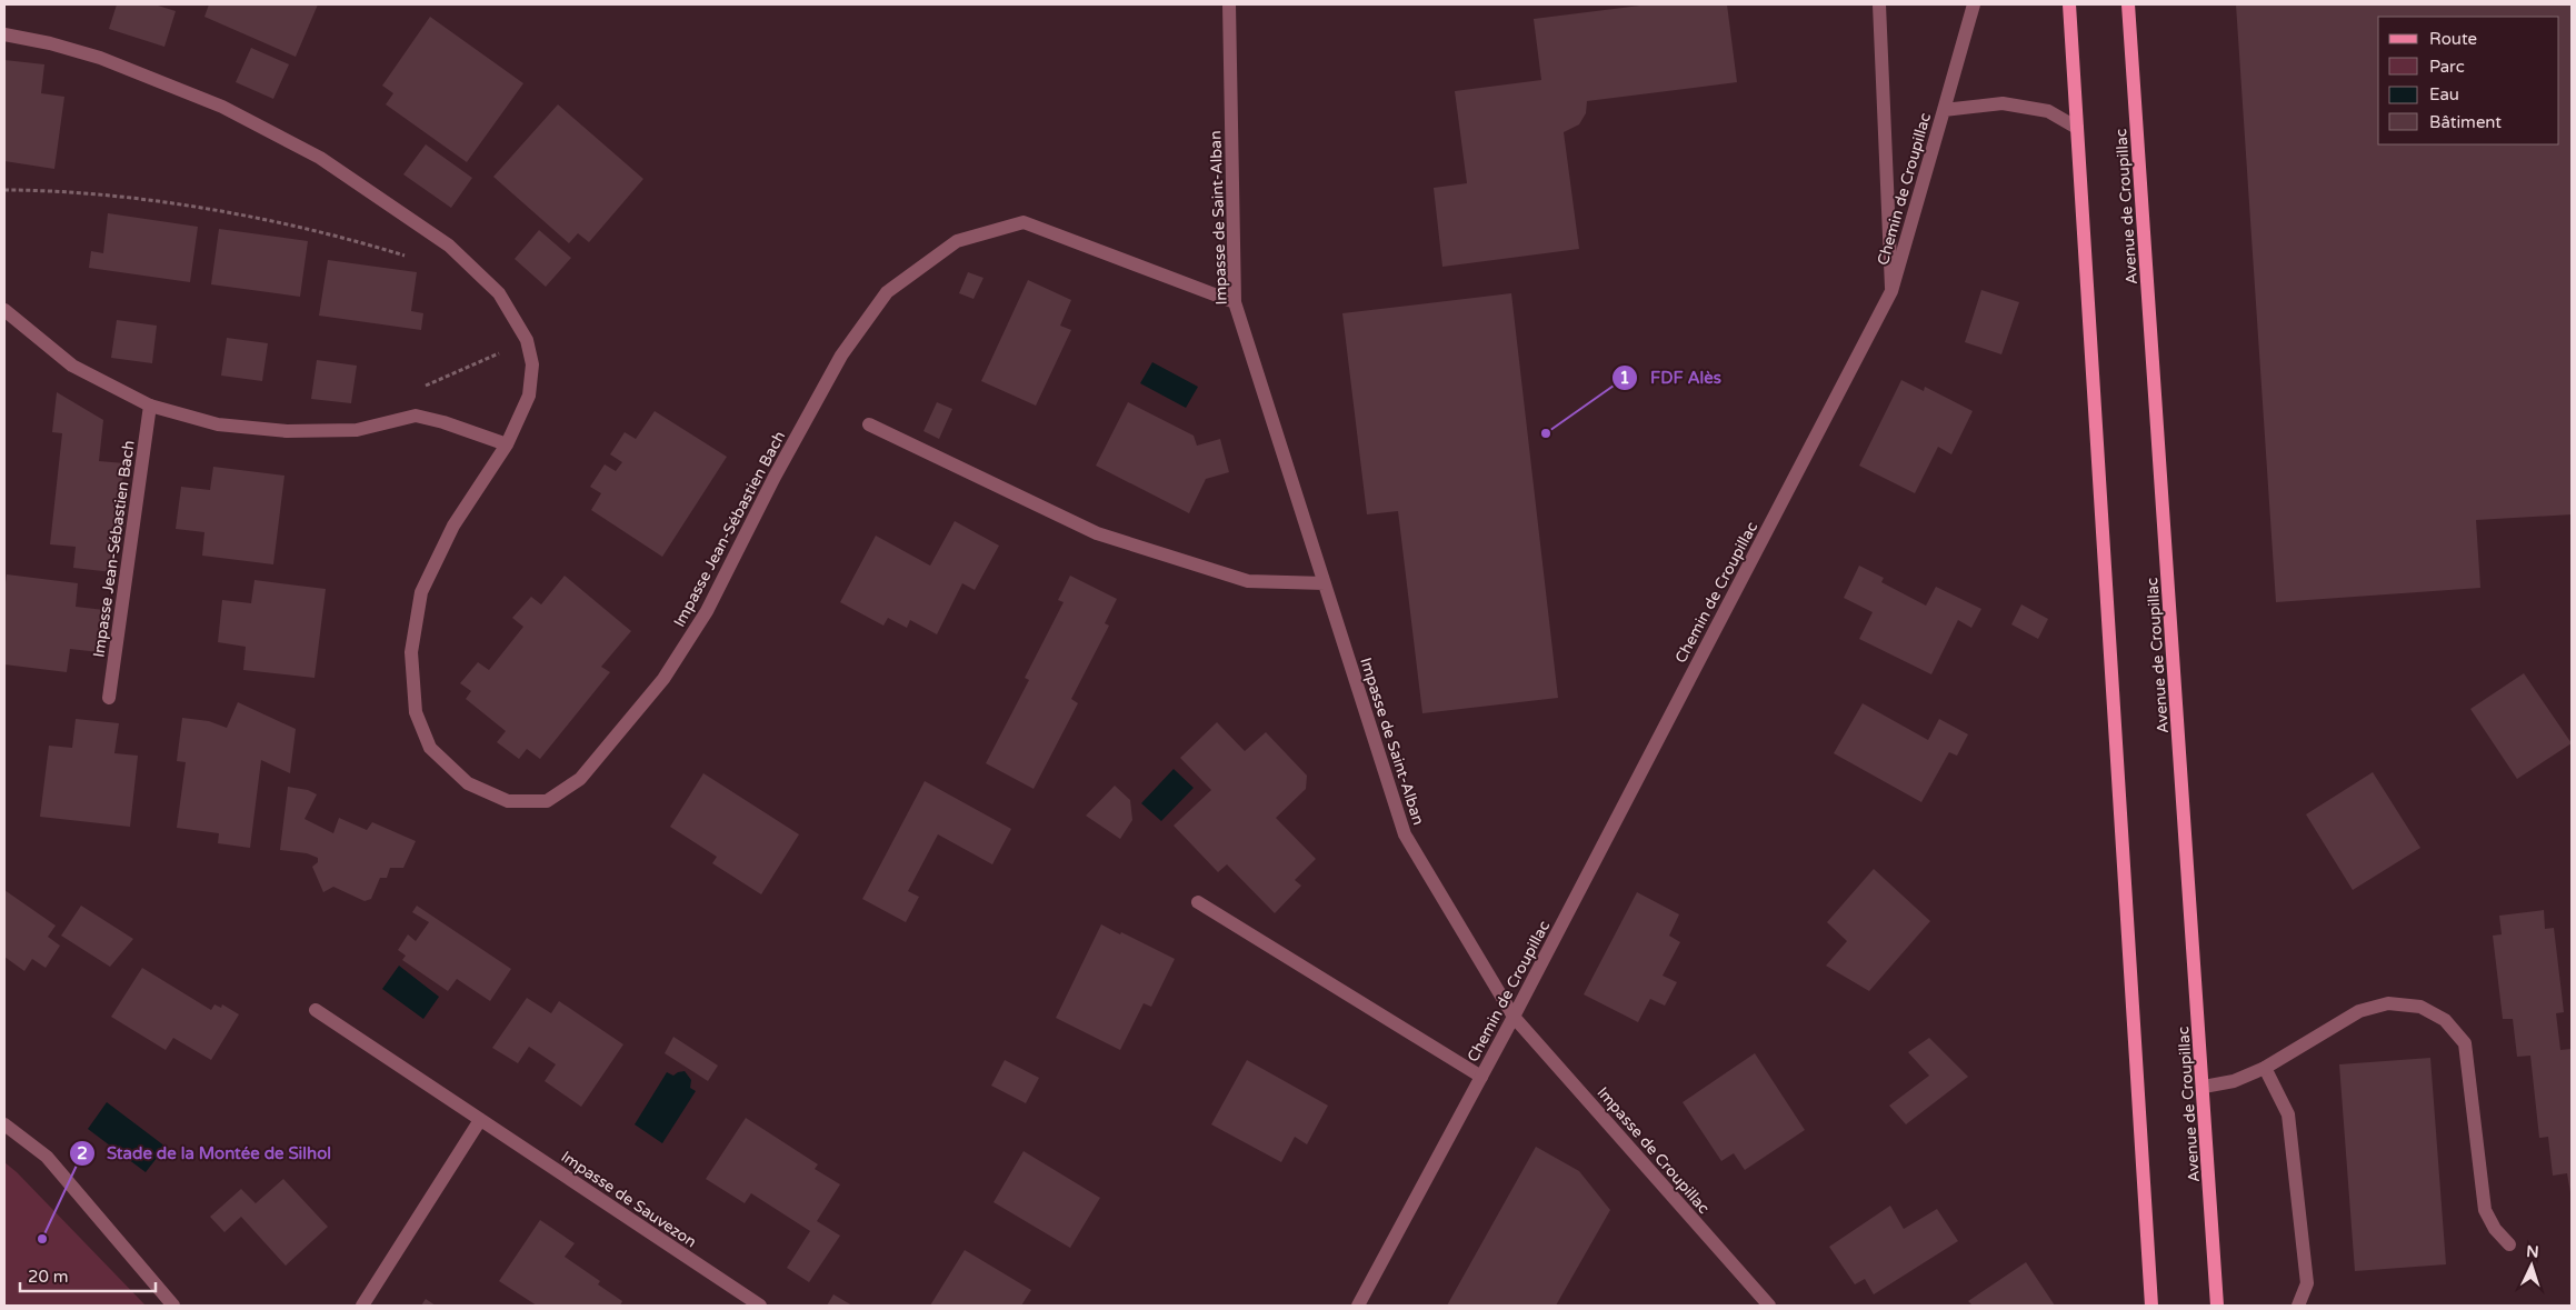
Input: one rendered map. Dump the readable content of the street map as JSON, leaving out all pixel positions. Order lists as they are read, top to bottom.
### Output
{
  "streets": {
    "main road": ["Avenue de Croupillac"],
    "street": [
      "Chemin de Croupillac",
      "Impasse de Saint-Alban",
      "Impasse Jean-Sébastien Bach",
      "Impasse de Croupillac",
      "Impasse de Sauvezon"
    ]
  },
  "crossings": [
    ["Chemin de Croupillac", "Impasse de Saint-Alban"],
    ["Chemin de Croupillac", "Impasse de Croupillac"],
    ["Impasse de Saint-Alban", "Impasse Jean-Sébastien Bach"],
    ["Impasse de Saint-Alban", "Impasse de Croupillac"]
  ],
  "places": ["FDF Alès", "Stade de la Montée de Silhol"],
  "legend": [
    "Route",
    "Parc",
    "Eau",
    "Bâtiment"
  ],
  "scale_bar": "20 m",
  "north": "top"
}
